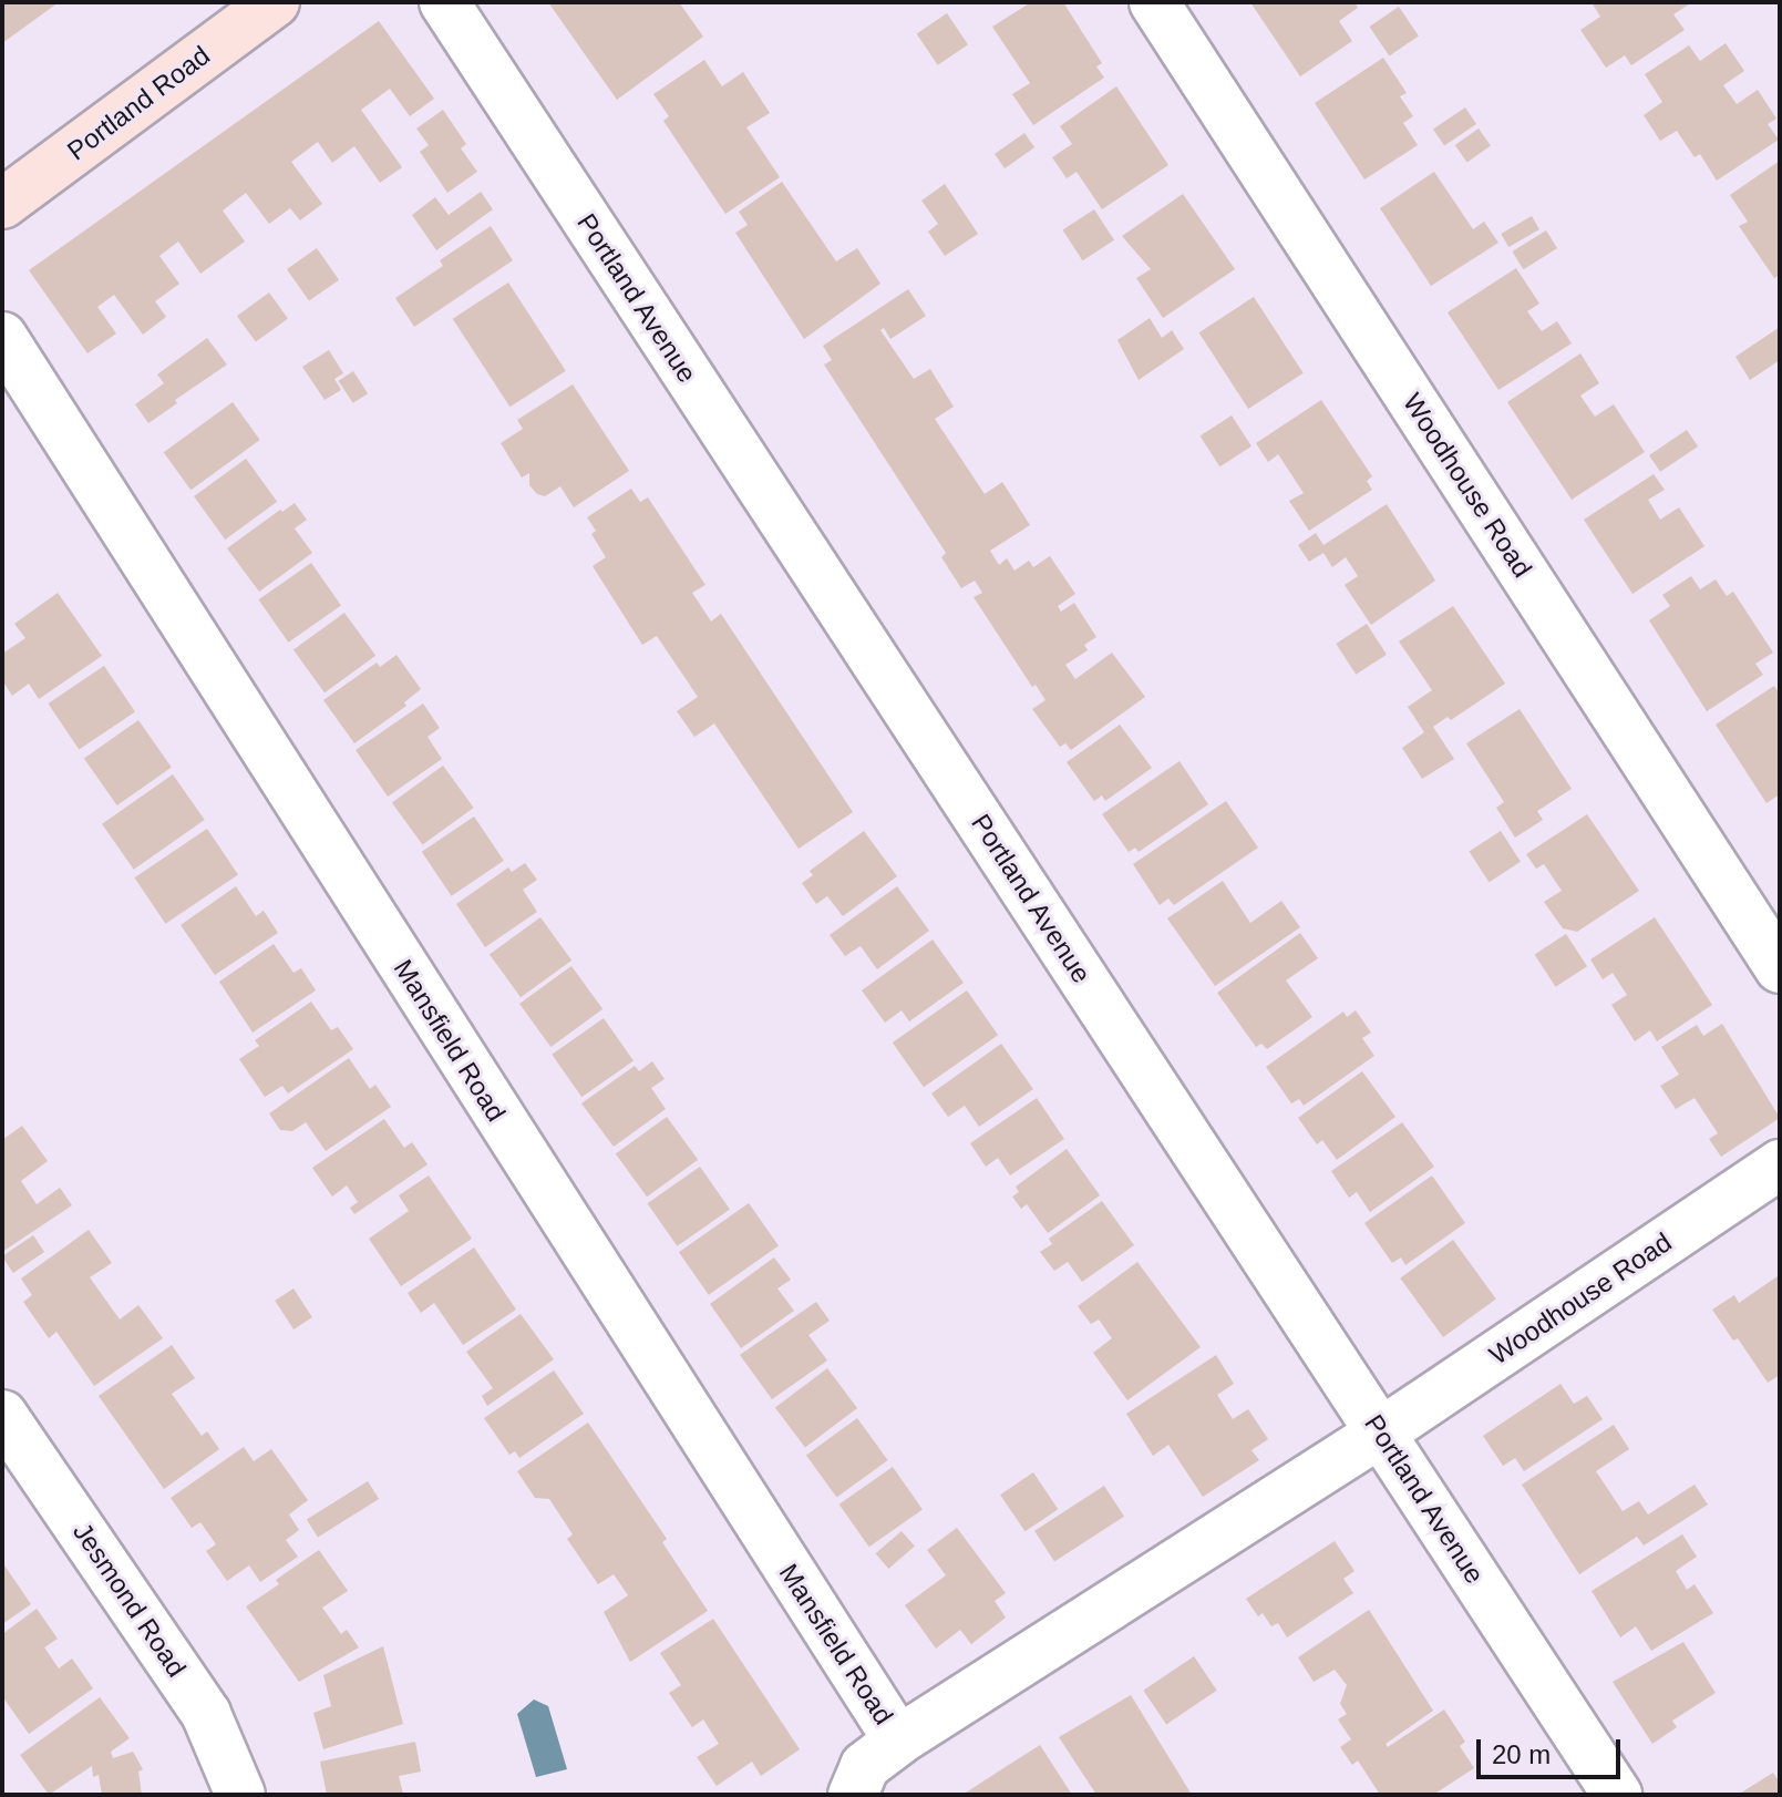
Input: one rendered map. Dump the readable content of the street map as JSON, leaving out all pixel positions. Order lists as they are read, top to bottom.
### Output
{
  "streets": {
    "street": [
      "Portland Road",
      "Portland Avenue",
      "Woodhouse Road",
      "Mansfield Road",
      "Jesmond Road"
    ]
  },
  "crossings": [
    ["Portland Avenue", "Woodhouse Road"],
    ["Portland Avenue", "Mansfield Road"],
    ["Woodhouse Road", "Mansfield Road"]
  ],
  "scale_bar": "20 m"
}
